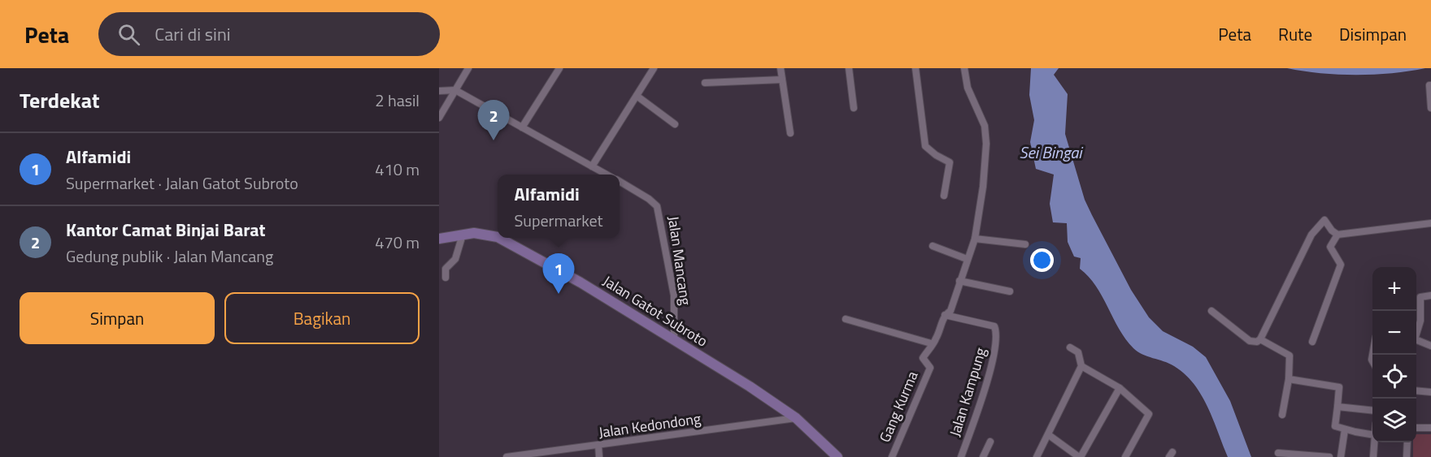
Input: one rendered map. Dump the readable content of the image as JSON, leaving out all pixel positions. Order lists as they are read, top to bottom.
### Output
{
  "streets": {
    "main road": ["Jalan Gatot Subroto"],
    "street": [
      "Jalan Mancang",
      "Jalan Kampung",
      "Gang Kurma",
      "Jalan Kedondong"
    ]
  },
  "crossings": [
    ["Jalan Mancang", "Jalan Gatot Subroto"],
    ["Jalan Gatot Subroto", "Jalan Kedondong"]
  ],
  "water": ["Sei Bingai"],
  "page": {
    "header": "Peta",
    "search": "Cari di sini",
    "nav": ["Peta", "Rute", "Disimpan"],
    "heading": ["Terdekat", "2 hasil"],
    "pins": ["2", "1"],
    "list": [
      {
        "mark": "1",
        "name": "Alfamidi",
        "note": "Supermarket · Jalan Gatot Subroto",
        "value": "410 m"
      },
      {
        "mark": "2",
        "name": "Kantor Camat Binjai Barat",
        "note": "Gedung publik · Jalan Mancang",
        "value": "470 m"
      }
    ],
    "popup": ["Alfamidi", "Supermarket"],
    "map_buttons": ["+", "−"],
    "buttons": ["Simpan", "Bagikan"]
  }
}
